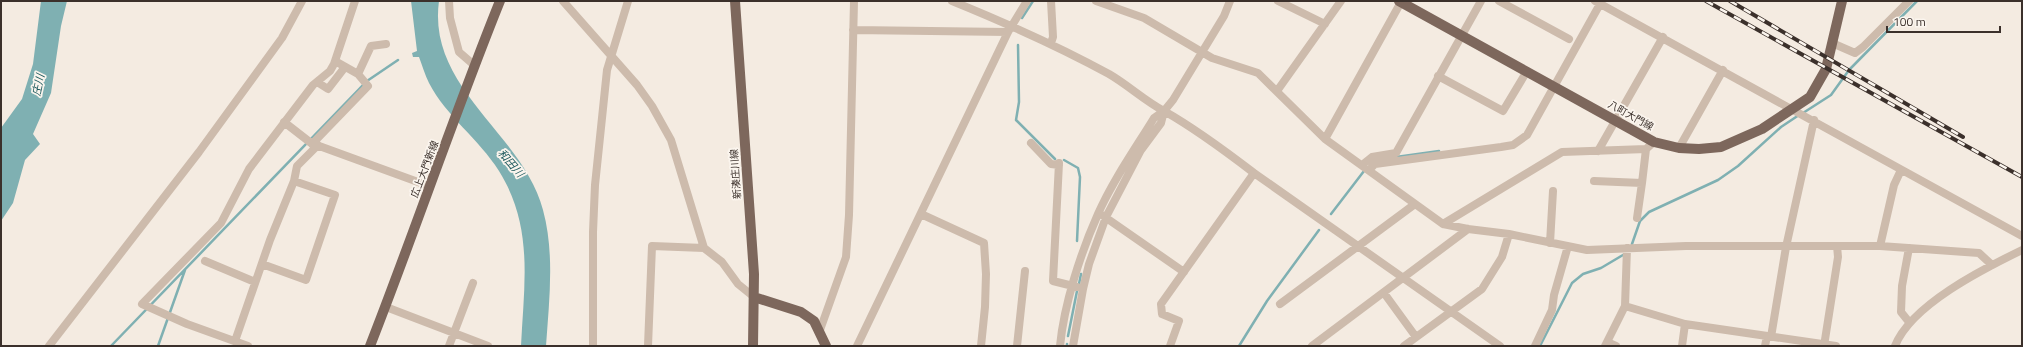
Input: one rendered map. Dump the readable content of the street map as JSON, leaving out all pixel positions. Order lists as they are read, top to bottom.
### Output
{
  "streets": {
    "main road": ["八町大門線", "広上大門新線", "新湊庄川線"]
  },
  "water": ["庄川", "和田川"],
  "scale_bar": "100 m"
}
